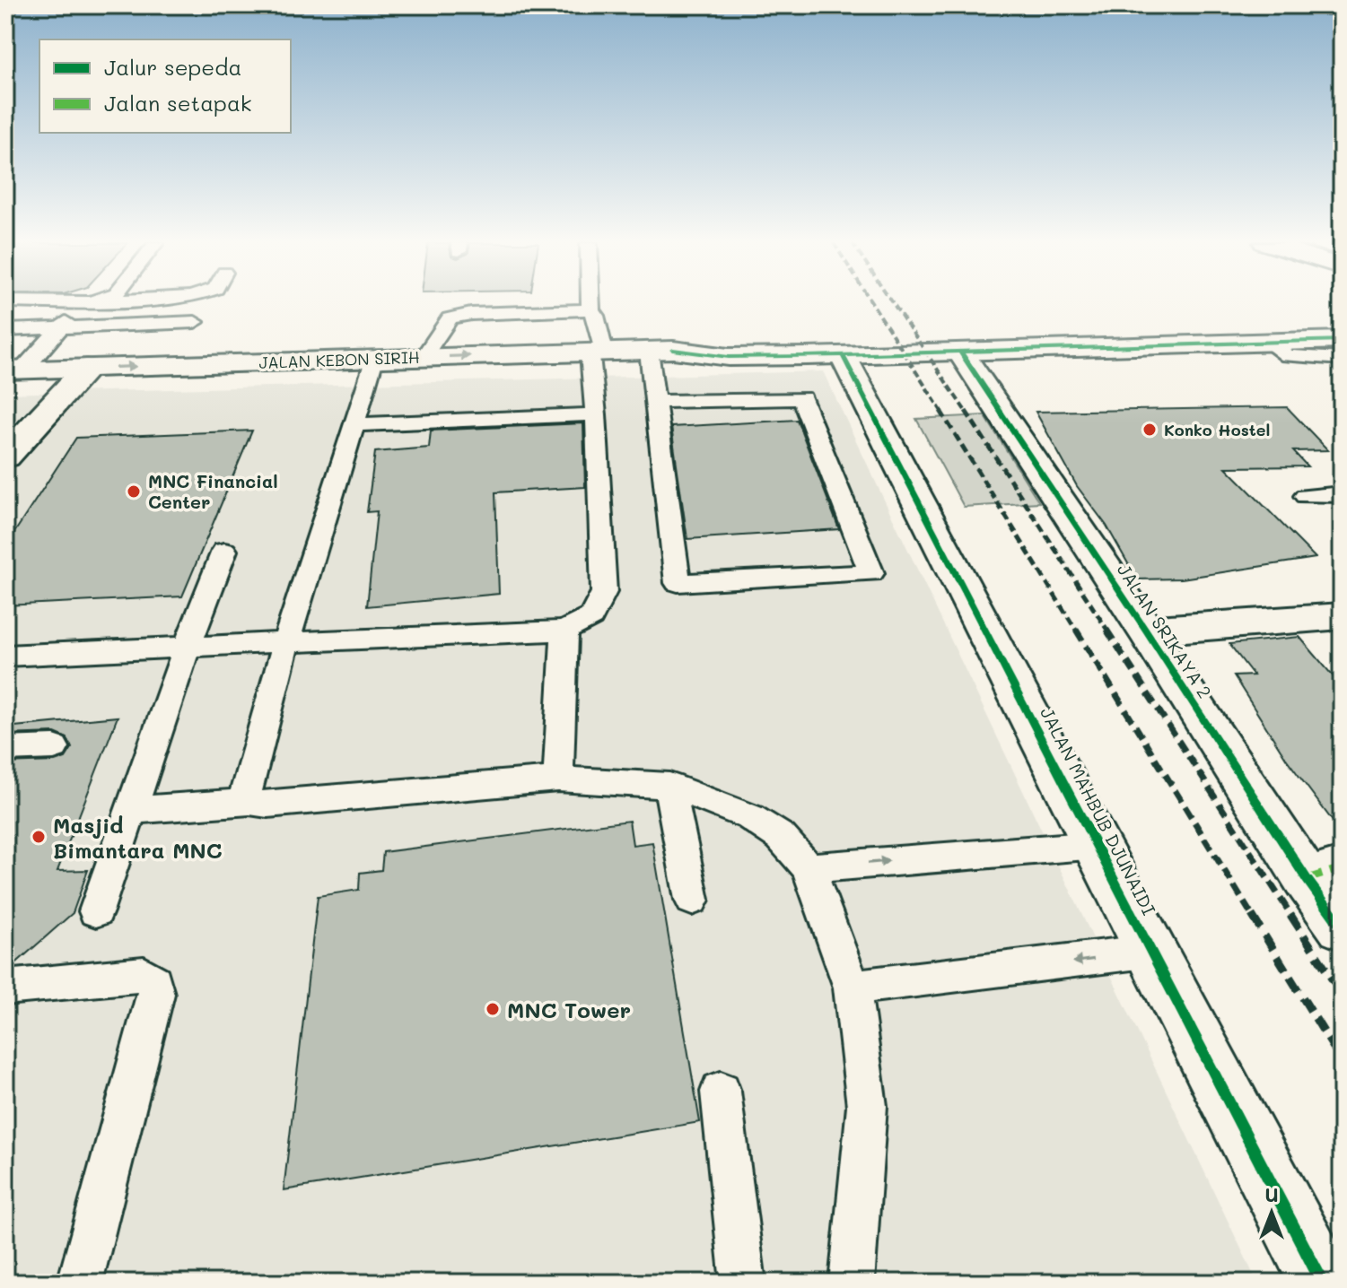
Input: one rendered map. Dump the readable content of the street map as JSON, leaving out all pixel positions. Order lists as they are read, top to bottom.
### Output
{
  "streets": {
    "main road": ["JALAN KEBON SIRIH", "JALAN SRIKAYA 2", "JALAN MAHBUB DJUNAIDI"]
  },
  "crossings": [
    ["JALAN KEBON SIRIH", "JALAN SRIKAYA 2"],
    ["JALAN KEBON SIRIH", "JALAN MAHBUB DJUNAIDI"]
  ],
  "places": [
    "Konko Hostel",
    "MNC Financial Center",
    "Masjid Bimantara MNC",
    "MNC Tower"
  ],
  "legend": ["Jalur sepeda", "Jalan setapak"],
  "north": "top"
}
